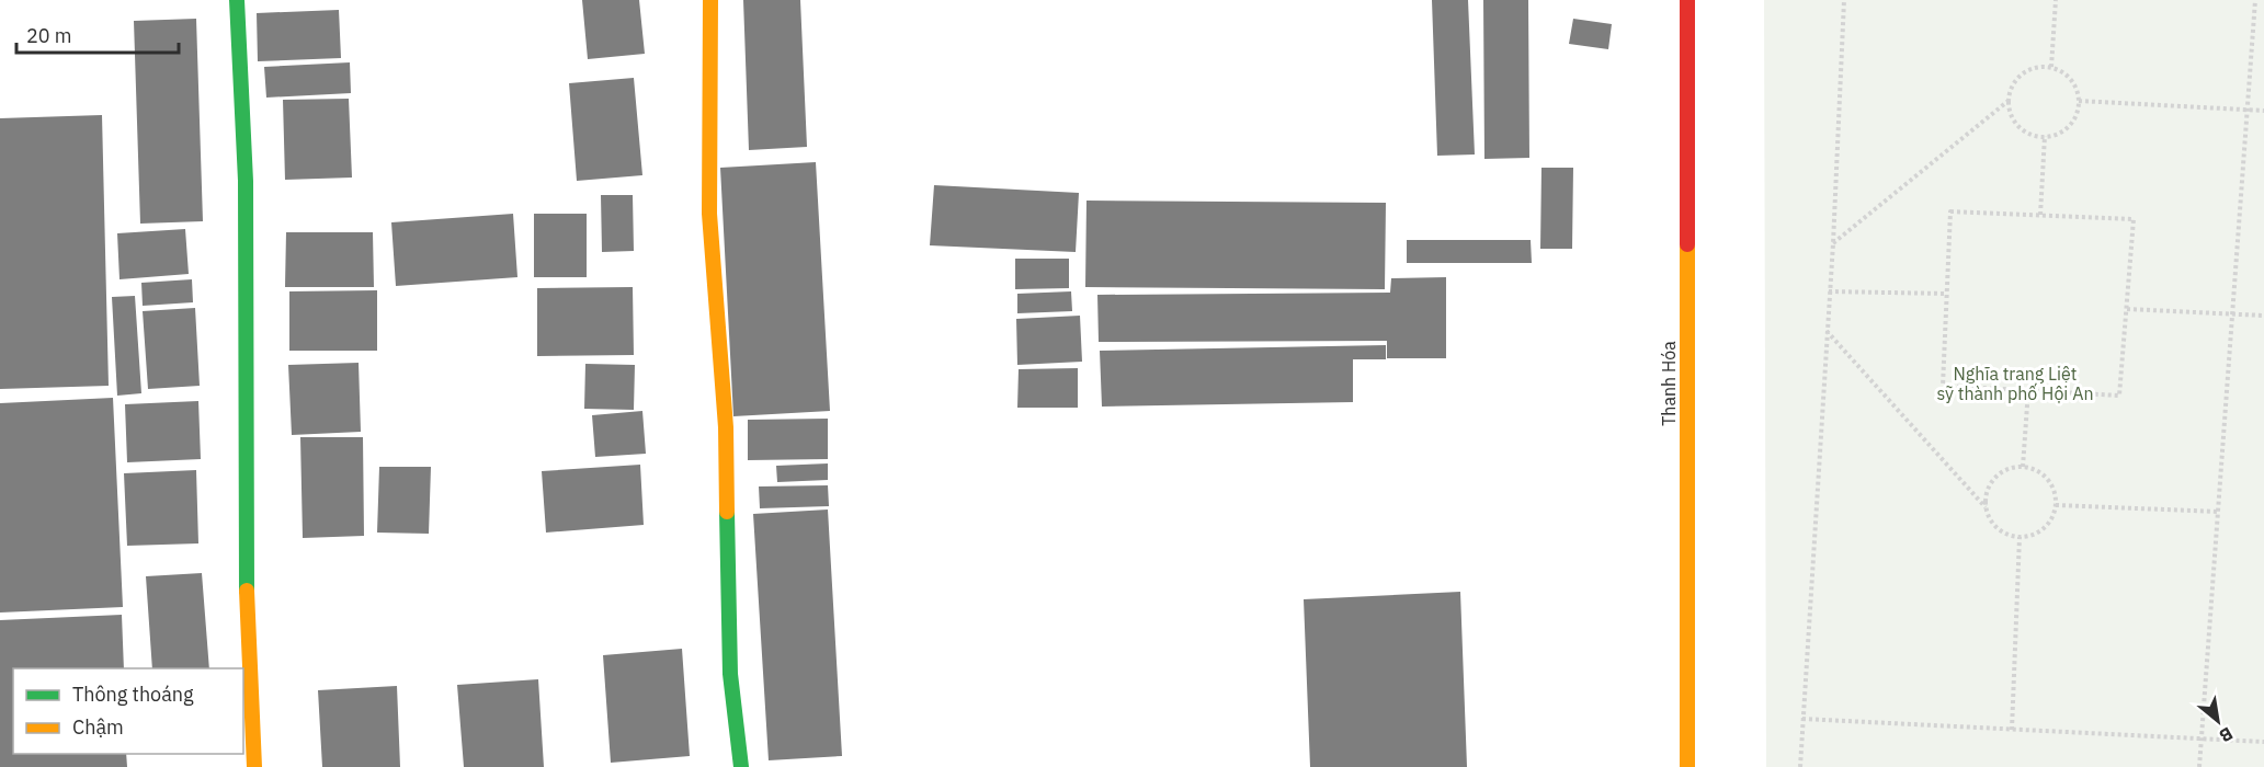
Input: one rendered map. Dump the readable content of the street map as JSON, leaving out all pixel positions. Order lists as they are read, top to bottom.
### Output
{
  "streets": {
    "street": ["Thanh Hóa"]
  },
  "parks": ["Nghĩa trang Liệt sỹ thành phố Hội An"],
  "legend": ["Thông thoáng", "Chậm"],
  "scale_bar": "20 m",
  "north": "bottom right"
}
